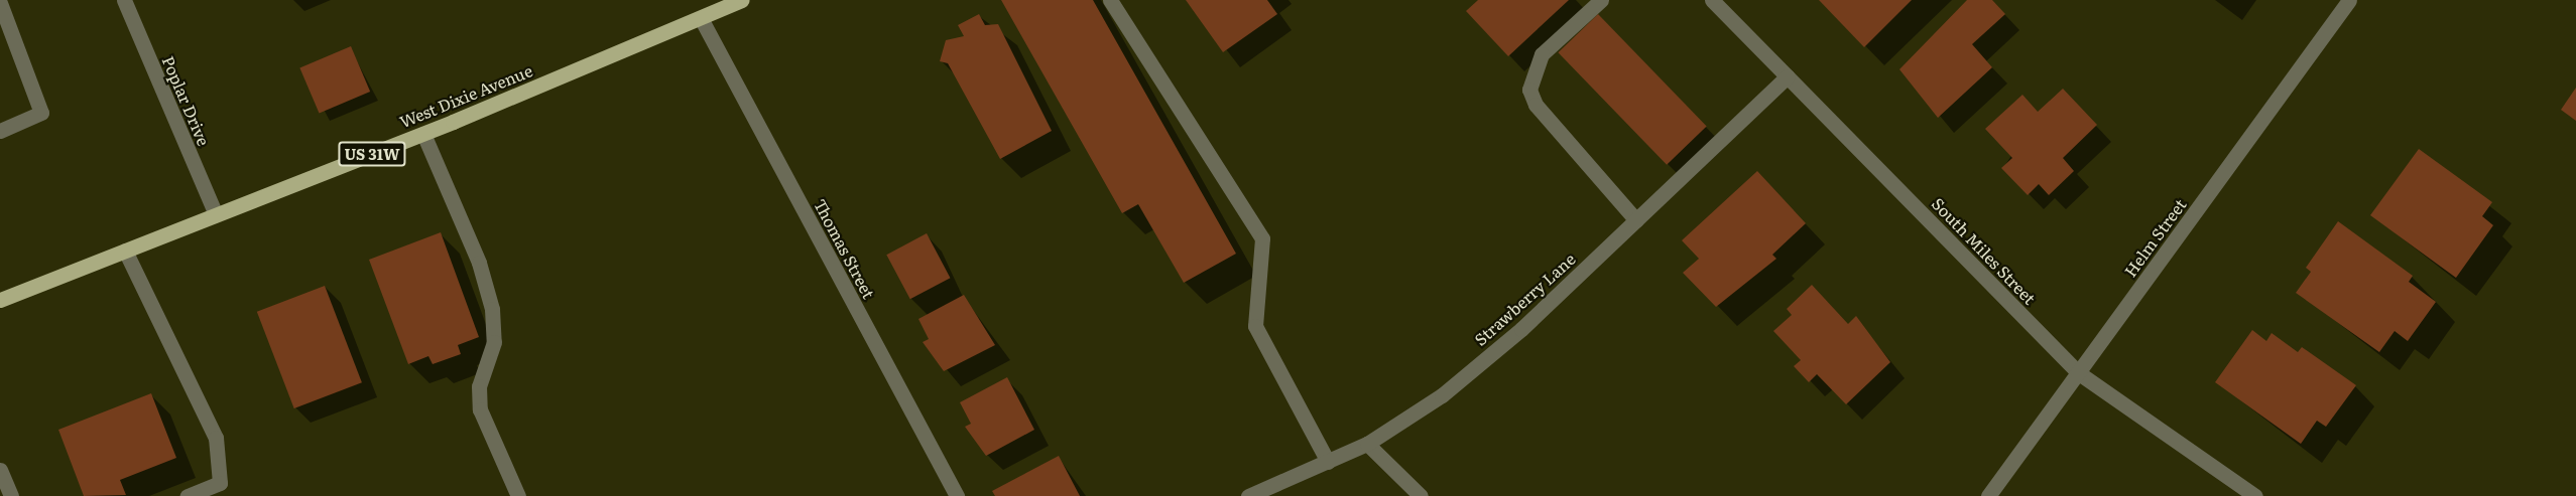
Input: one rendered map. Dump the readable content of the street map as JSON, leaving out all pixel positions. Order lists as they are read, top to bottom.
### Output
{
  "streets": {
    "main road": ["West Dixie Avenue", "US 31W"],
    "street": [
      "Poplar Drive",
      "Helm Street",
      "Thomas Street",
      "South Miles Street",
      "Strawberry Lane"
    ]
  },
  "crossings": [
    ["West Dixie Avenue", "Poplar Drive"],
    ["West Dixie Avenue", "Thomas Street"],
    ["Helm Street", "South Miles Street"],
    ["South Miles Street", "Strawberry Lane"]
  ]
}
